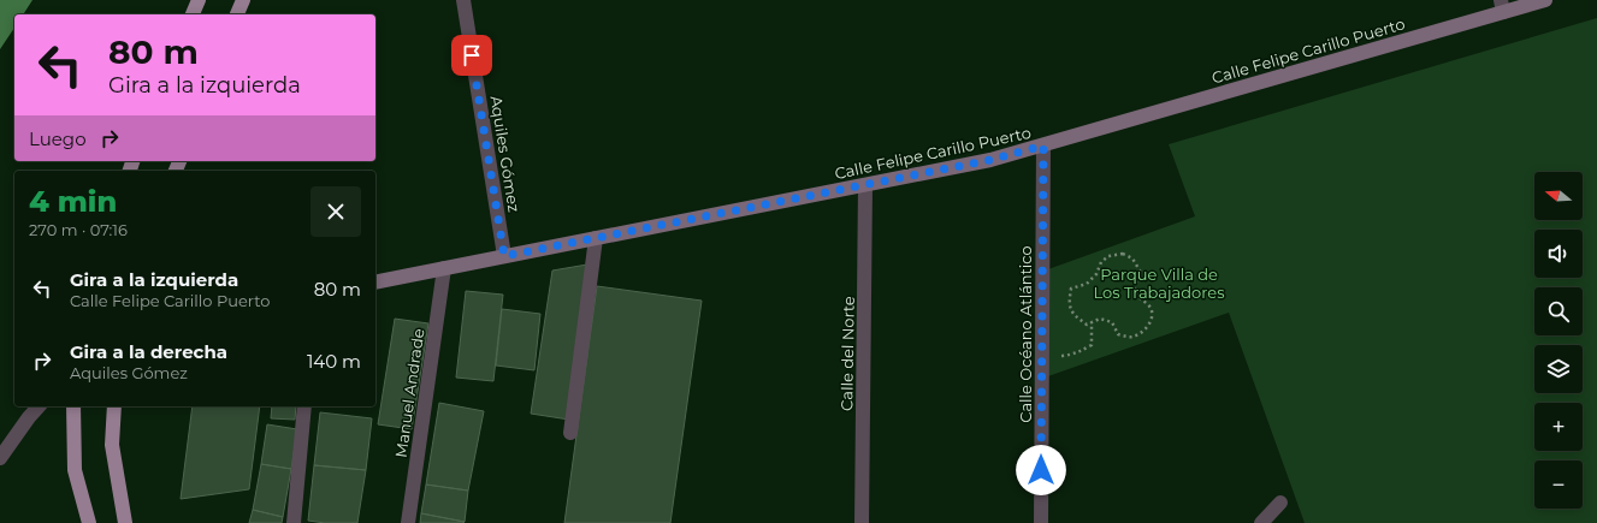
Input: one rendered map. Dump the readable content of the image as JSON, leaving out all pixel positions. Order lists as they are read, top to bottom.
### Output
{
  "streets": {
    "street": [
      "Calle Felipe Carillo Puerto",
      "Aquiles Gómez",
      "Calle Océano Atlántico",
      "Calle del Norte",
      "Manuel Andrade"
    ]
  },
  "crossings": [
    ["Calle Felipe Carillo Puerto", "Aquiles Gómez"],
    ["Calle Felipe Carillo Puerto", "Calle Océano Atlántico"],
    ["Calle Felipe Carillo Puerto", "Calle del Norte"],
    ["Calle Felipe Carillo Puerto", "Manuel Andrade"]
  ],
  "parks": ["Parque Villa de Los Trabajadores"],
  "north": "left",
  "page": {
    "turn": ["80 m", "Gira a la izquierda"],
    "then": "Luego",
    "heading": ["4 min", "270 m · 07:16"],
    "map_buttons": ["+", "−"],
    "list": [
      {
        "name": "Gira a la izquierda",
        "note": "Calle Felipe Carillo Puerto",
        "value": "80 m"
      },
      {
        "name": "Gira a la derecha",
        "note": "Aquiles Gómez",
        "value": "140 m"
      }
    ]
  }
}
